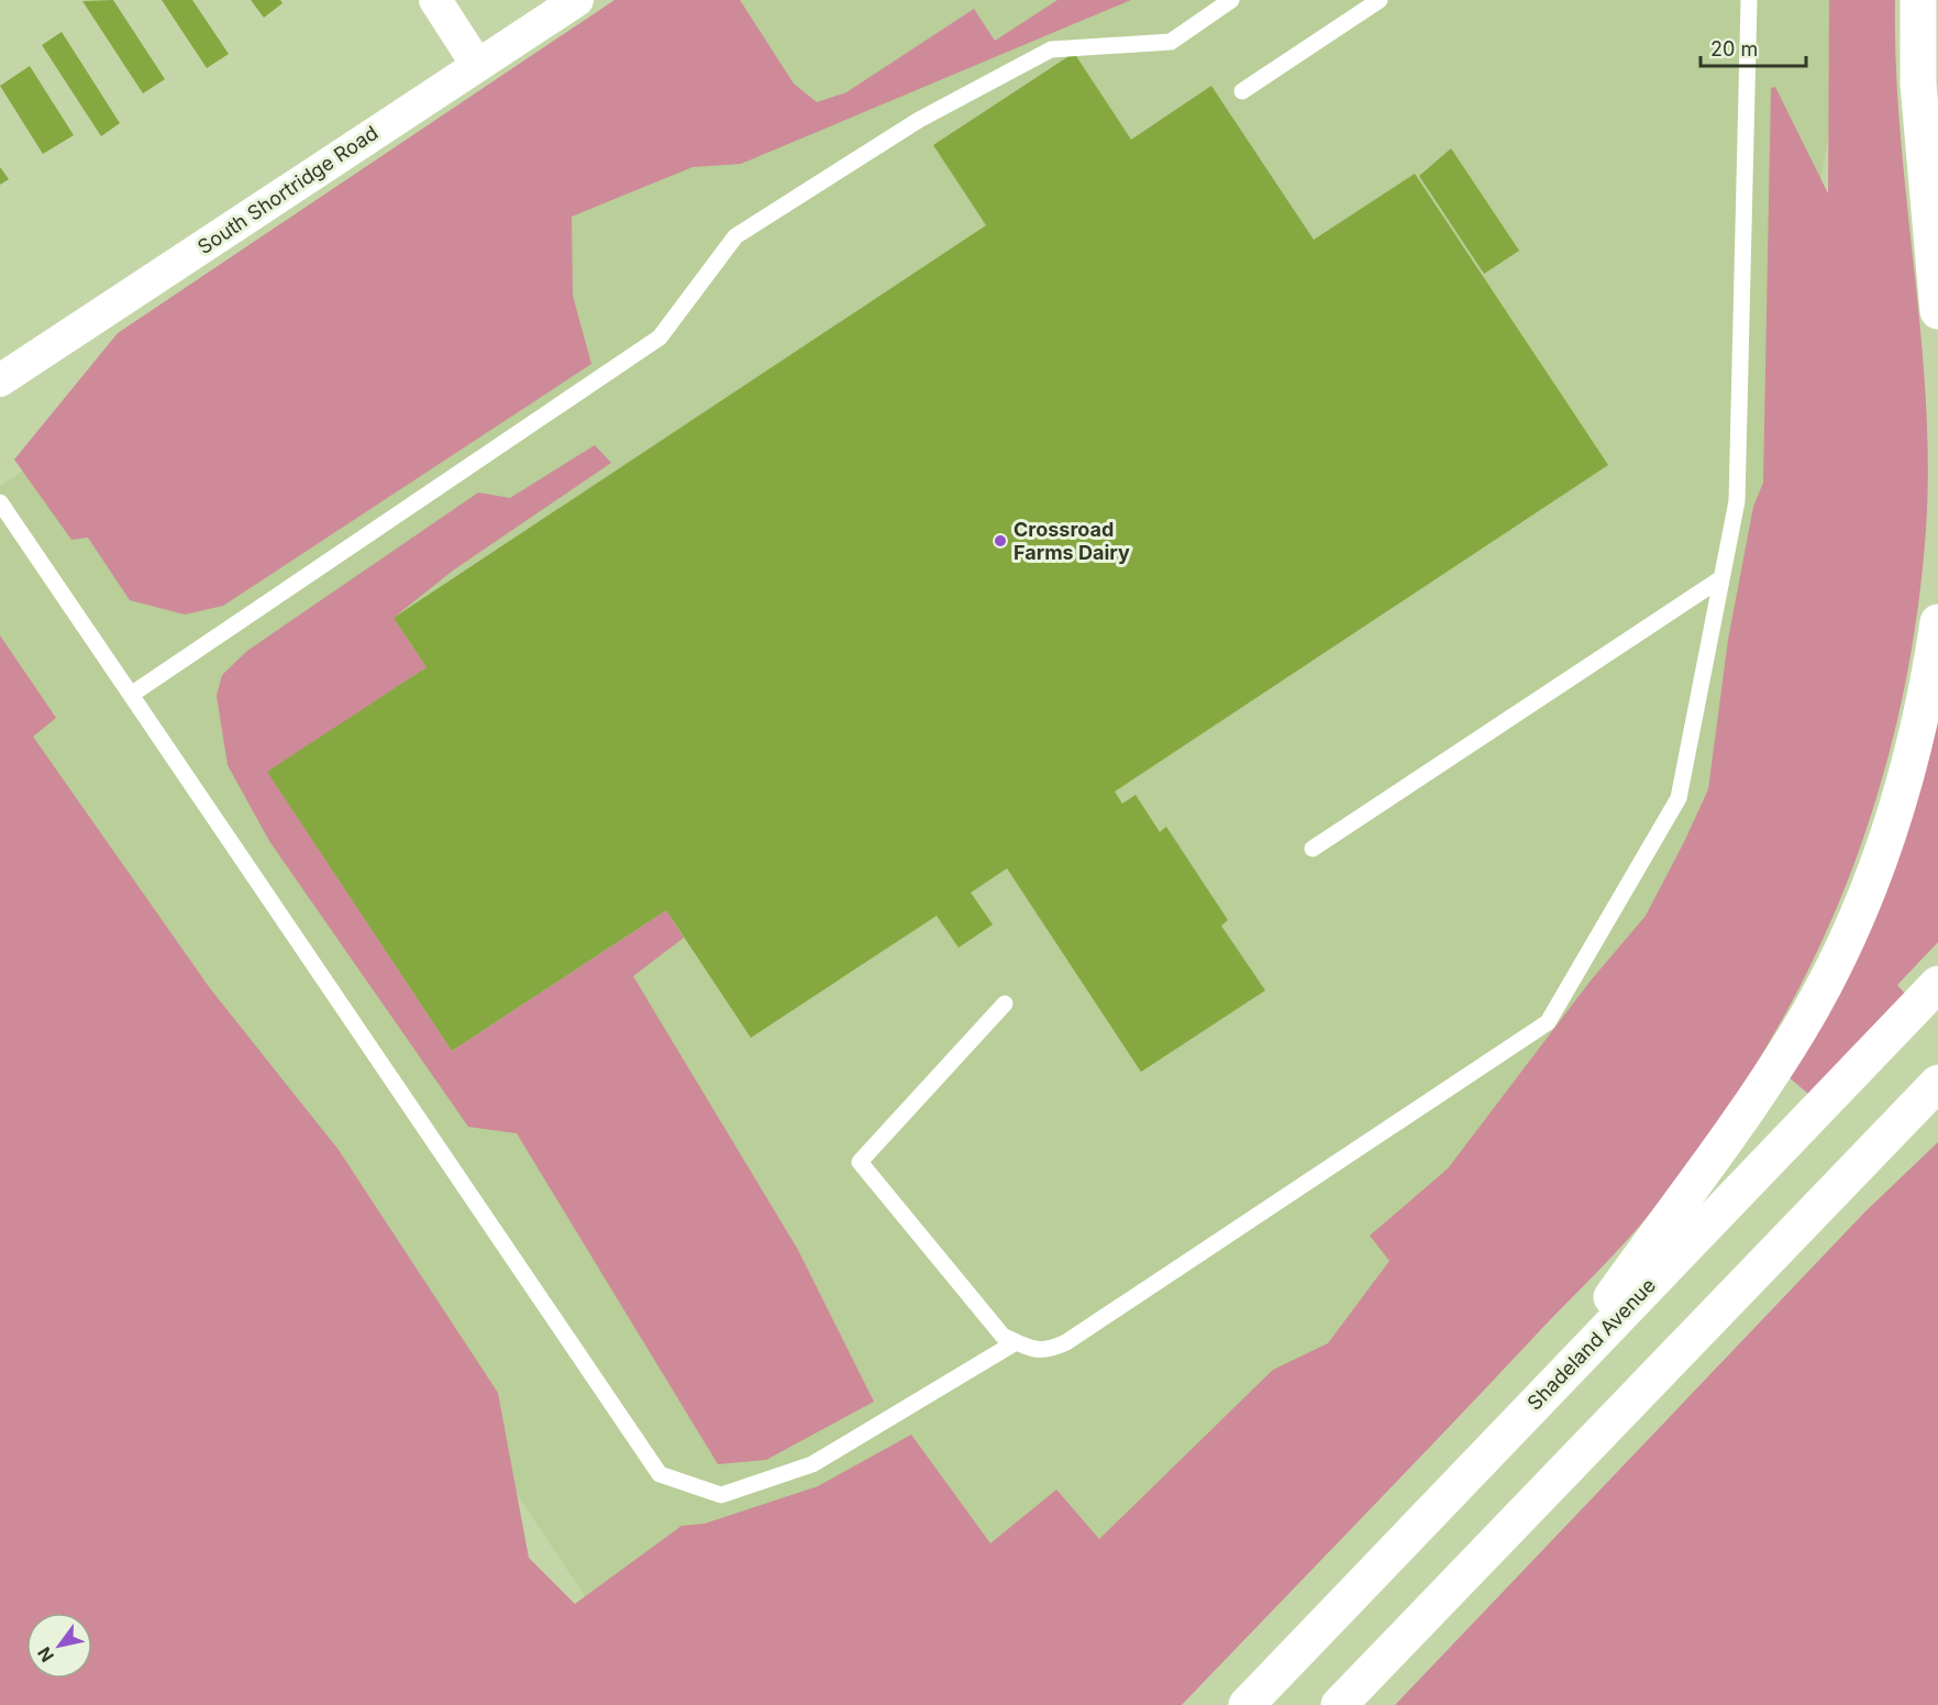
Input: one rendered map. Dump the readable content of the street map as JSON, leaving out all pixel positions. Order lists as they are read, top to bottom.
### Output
{
  "streets": {
    "highway": ["Shadeland Avenue"],
    "street": ["South Shortridge Road"]
  },
  "places": ["Crossroad Farms Dairy"],
  "scale_bar": "20 m",
  "north": "bottom left"
}
